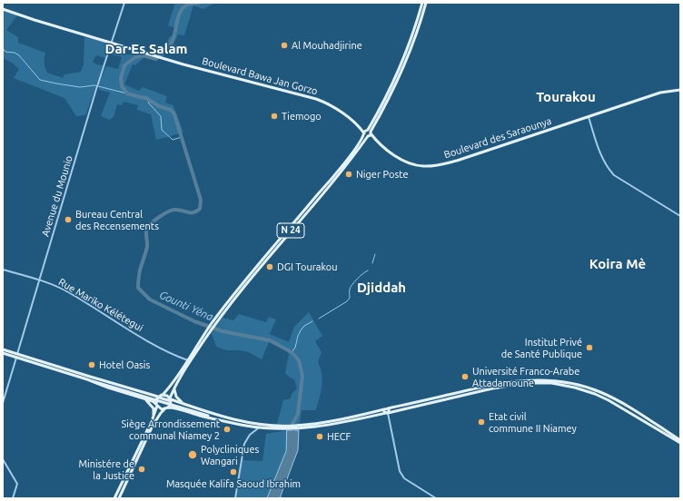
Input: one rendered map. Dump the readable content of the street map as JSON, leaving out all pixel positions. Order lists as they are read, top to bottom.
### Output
{
  "streets": {
    "main road": ["Boulevard Bawa Jan Gorzo", "Boulevard des Saraounya", "N 24"],
    "street": ["Avenue du Mounio", "Rue Mariko Kélétegui"]
  },
  "crossings": [
    ["Boulevard Bawa Jan Gorzo", "Boulevard des Saraounya"],
    ["Boulevard Bawa Jan Gorzo", "Avenue du Mounio"],
    ["Boulevard Bawa Jan Gorzo", "N 24"],
    ["Boulevard des Saraounya", "N 24"],
    ["Avenue du Mounio", "Rue Mariko Kélétegui"],
    ["N 24", "Rue Mariko Kélétegui"]
  ],
  "districts": [
    "Dar Es Salam",
    "Tourakou",
    "Koira Mè",
    "Djiddah"
  ],
  "water": ["Gounti Yéna"],
  "places": [
    "Al Mouhadjirine",
    "Tiemogo",
    "Niger Poste",
    "Bureau Central des Recensements",
    "DGI Tourakou",
    "Institut Privé de Santé Publique",
    "Hotel Oasis",
    "Université Franco-Arabe Attadamoune",
    "Etat civil commune II Niamey",
    "Siège Arrondissement communal Niamey 2",
    "HECF",
    "Polycliniques Wangari",
    "Ministére de la Justice",
    "Masquée Kalifa Saoud Ibrahim"
  ]
}
